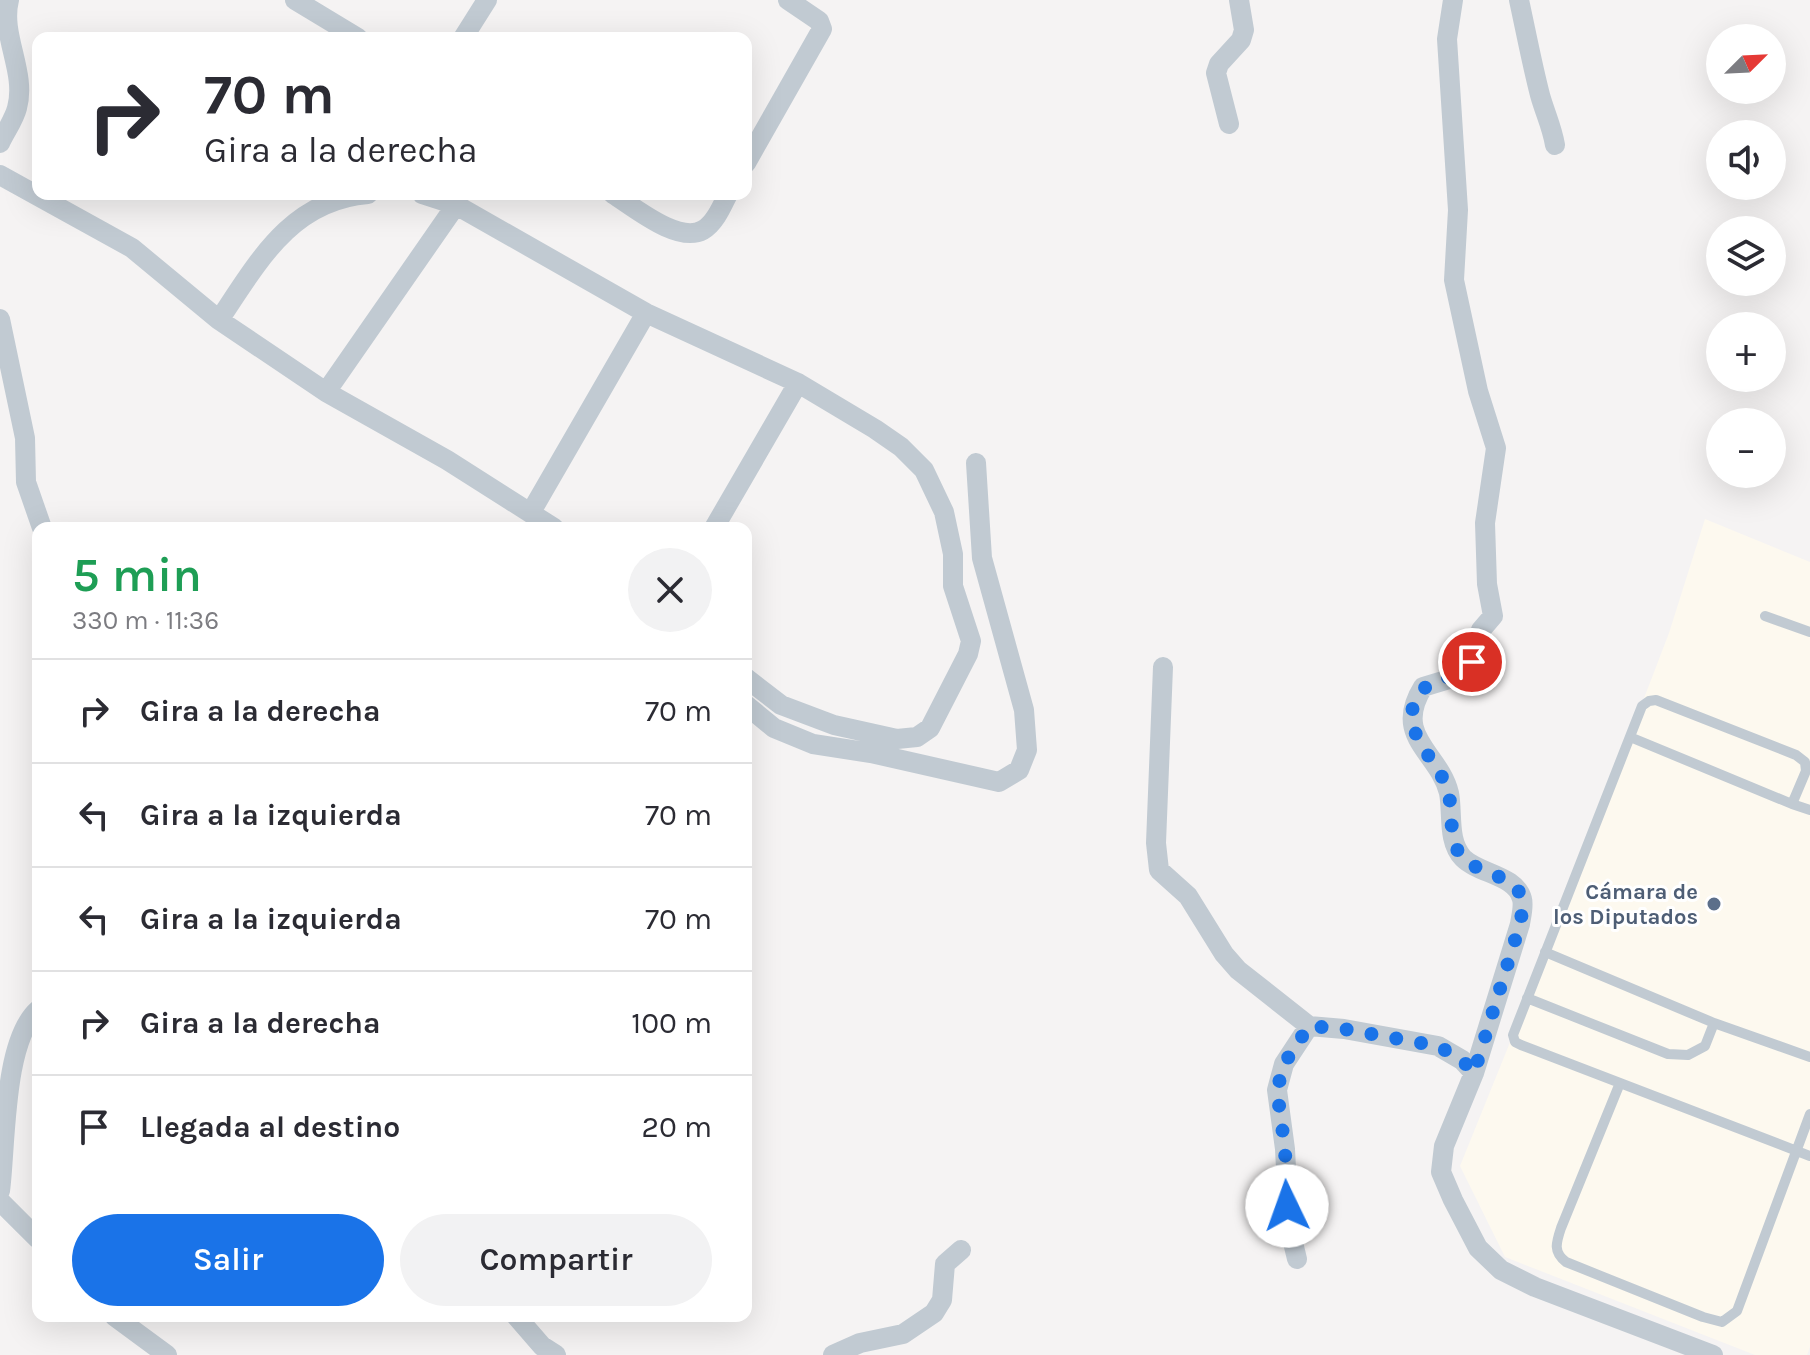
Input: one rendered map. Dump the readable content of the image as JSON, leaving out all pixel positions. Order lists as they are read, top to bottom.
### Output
{
  "places": ["Cámara de los Diputados"],
  "north": "top right",
  "page": {
    "map_buttons": ["+", "−"],
    "turn": ["70 m", "Gira a la derecha"],
    "heading": ["5 min", "330 m · 11:36"],
    "list": [
      {
        "name": "Gira a la derecha",
        "value": "70 m"
      },
      {
        "name": "Gira a la izquierda",
        "value": "70 m"
      },
      {
        "name": "Gira a la izquierda",
        "value": "70 m"
      },
      {
        "name": "Gira a la derecha",
        "value": "100 m"
      },
      {
        "name": "Llegada al destino",
        "value": "20 m"
      }
    ],
    "buttons": ["Salir", "Compartir"]
  }
}
